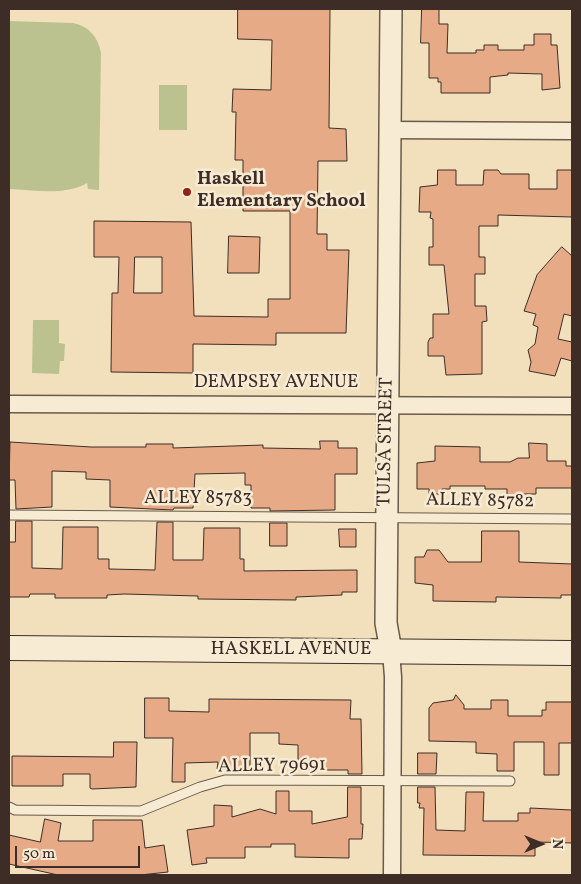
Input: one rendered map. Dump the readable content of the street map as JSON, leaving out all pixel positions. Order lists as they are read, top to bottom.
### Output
{
  "streets": {
    "main road": ["HASKELL AVENUE"],
    "street": ["DEMPSEY AVENUE", "TULSA STREET"],
    "lane": ["ALLEY 85783", "ALLEY 85782", "ALLEY 79691"]
  },
  "crossings": [
    ["DEMPSEY AVENUE", "TULSA STREET"],
    ["TULSA STREET", "ALLEY 85783"],
    ["TULSA STREET", "ALLEY 85782"],
    ["TULSA STREET", "HASKELL AVENUE"],
    ["TULSA STREET", "ALLEY 79691"],
    ["ALLEY 85783", "ALLEY 85782"]
  ],
  "places": ["Haskell Elementary School"],
  "scale_bar": "50 m",
  "north": "right"
}
